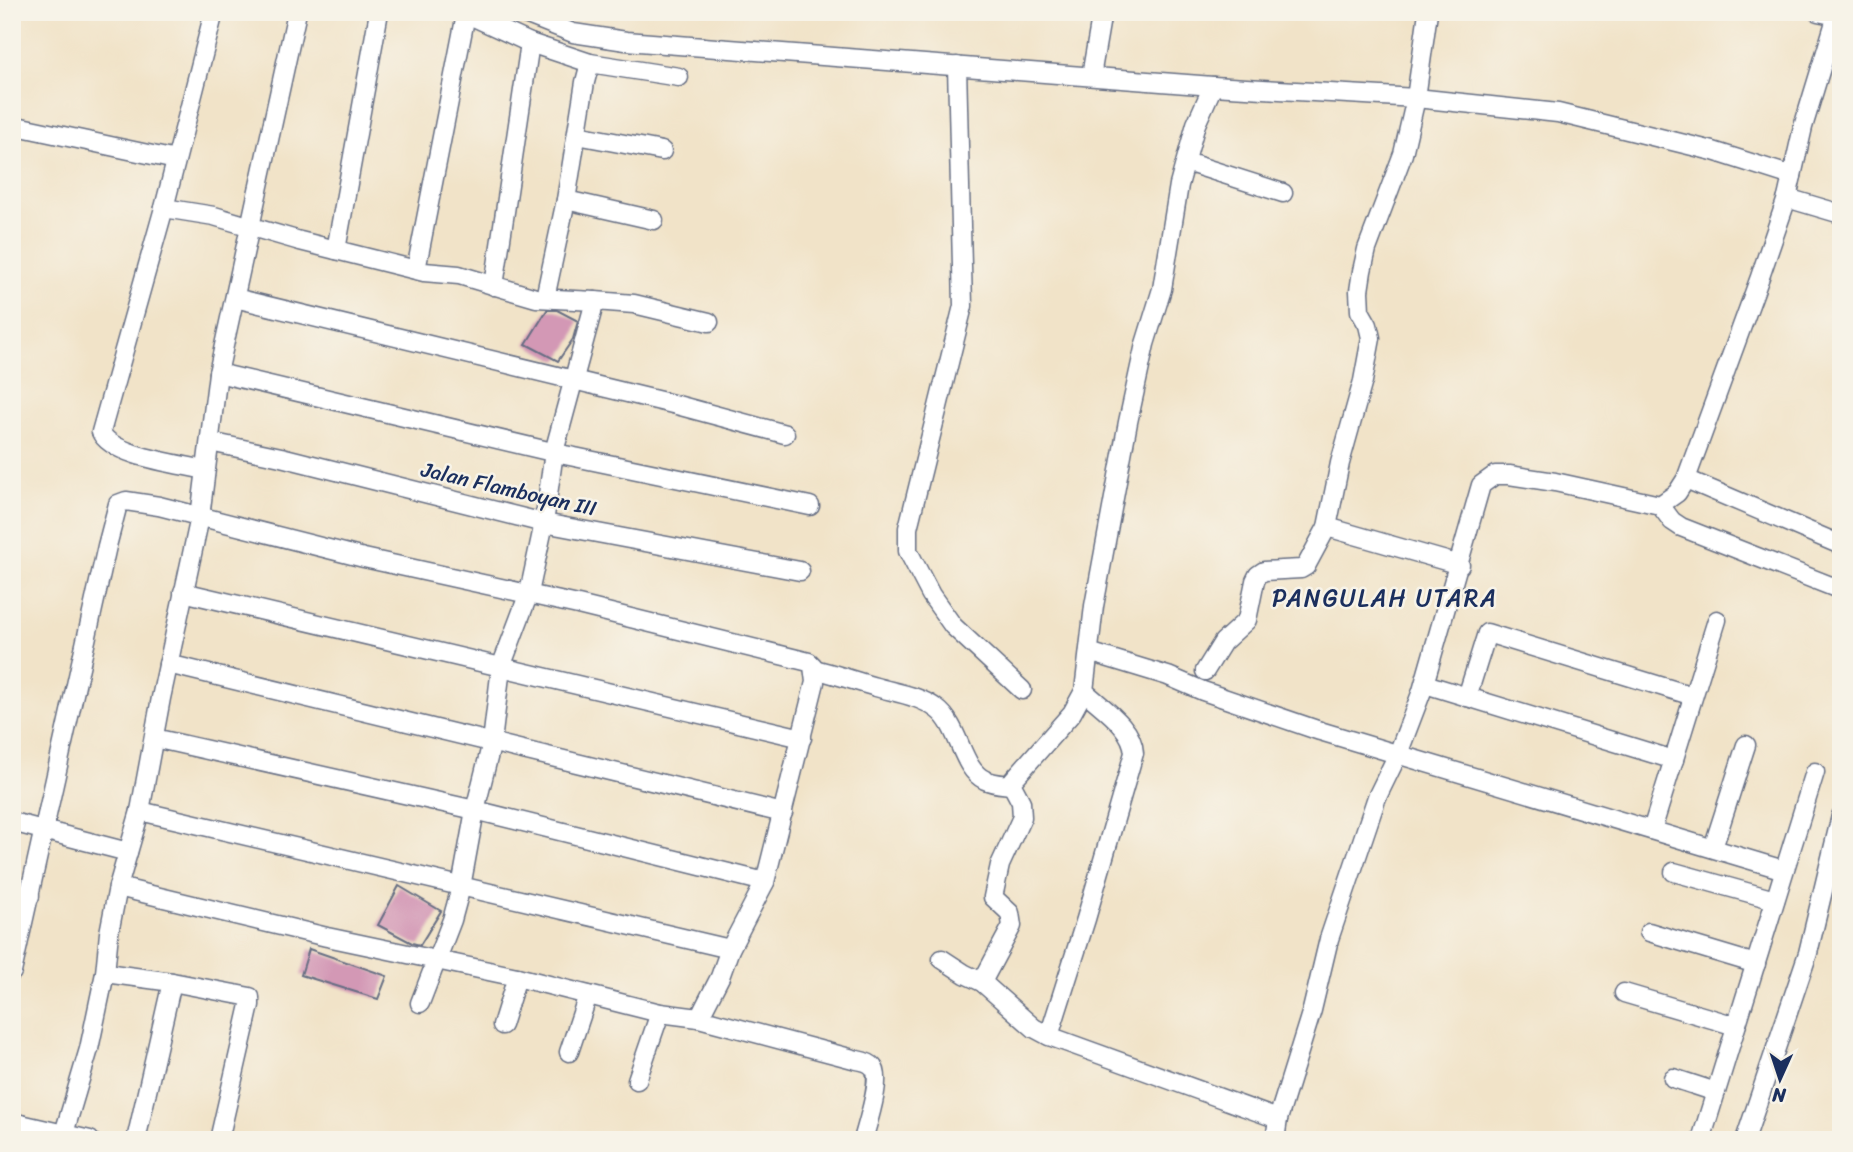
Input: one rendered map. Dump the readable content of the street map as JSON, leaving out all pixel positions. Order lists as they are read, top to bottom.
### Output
{
  "streets": {
    "street": ["Jalan Flamboyan III"]
  },
  "districts": ["PANGULAH UTARA"],
  "north": "bottom"
}
